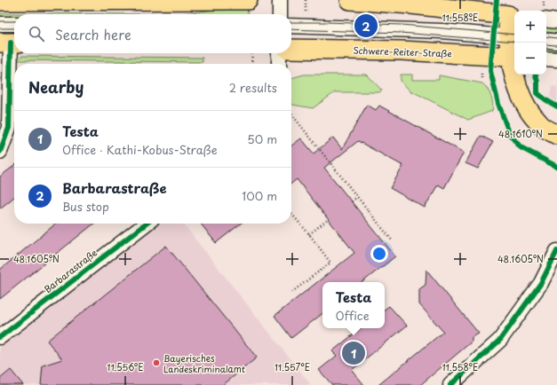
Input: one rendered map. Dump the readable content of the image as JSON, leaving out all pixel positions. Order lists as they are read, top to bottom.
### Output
{
  "streets": {
    "main road": ["Schwere-Reiter-Straße"],
    "street": ["Barbarastraße"]
  },
  "places": ["Bayerisches Landeskriminalamt"],
  "page": {
    "map_buttons": ["+", "−"],
    "pins": ["2", "1"],
    "search": "Search here",
    "heading": ["Nearby", "2 results"],
    "list": [
      {
        "mark": "1",
        "name": "Testa",
        "note": "Office · Kathi-Kobus-Straße",
        "value": "50 m"
      },
      {
        "mark": "2",
        "name": "Barbarastraße",
        "note": "Bus stop",
        "value": "100 m"
      }
    ],
    "popup": ["Testa", "Office"]
  },
  "coordinates": [
    "11.558°E",
    "48.1610°N",
    "48.1605°N",
    "11.556°E",
    "11.557°E"
  ]
}
